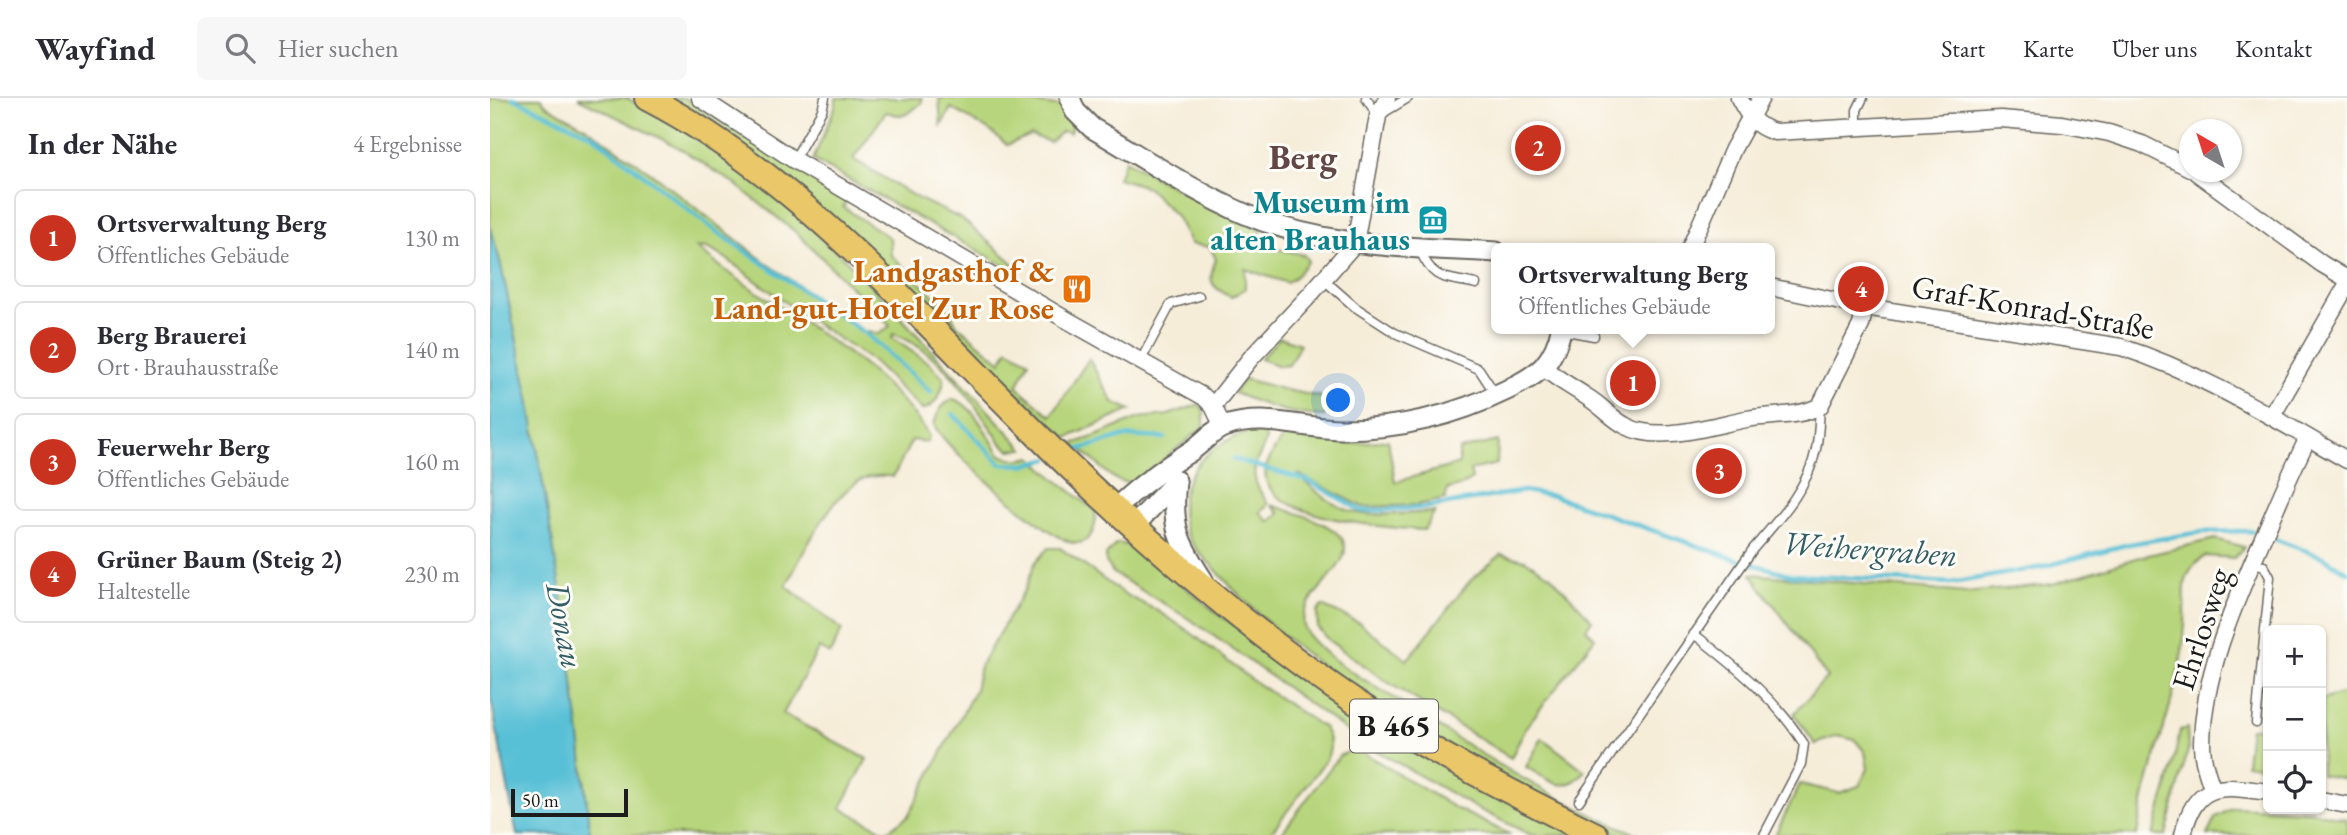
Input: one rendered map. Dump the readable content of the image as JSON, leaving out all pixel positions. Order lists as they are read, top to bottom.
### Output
{
  "streets": {
    "main road": ["B 465"],
    "street": ["Graf-Konrad-Straße", "Ehrlosweg"]
  },
  "crossings": [
    ["Graf-Konrad-Straße", "Ehrlosweg"]
  ],
  "districts": ["Berg"],
  "water": ["Weihergraben", "Donau"],
  "places": {
    "museum": ["Museum im alten Brauhaus"],
    "restaurant": ["Landgasthof & Land-gut-Hotel Zur Rose"]
  },
  "scale_bar": "50 m",
  "north": "top left",
  "page": {
    "header": "Wayfind",
    "search": "Hier suchen",
    "nav": [
      "Start",
      "Karte",
      "Über uns",
      "Kontakt"
    ],
    "heading": ["In der Nähe", "4 Ergebnisse"],
    "pins": [
      "2",
      "4",
      "1",
      "3"
    ],
    "list": [
      {
        "mark": "1",
        "name": "Ortsverwaltung Berg",
        "note": "Öffentliches Gebäude",
        "value": "130 m"
      },
      {
        "mark": "2",
        "name": "Berg Brauerei",
        "note": "Ort · Brauhausstraße",
        "value": "140 m"
      },
      {
        "mark": "3",
        "name": "Feuerwehr Berg",
        "note": "Öffentliches Gebäude",
        "value": "160 m"
      },
      {
        "mark": "4",
        "name": "Grüner Baum (Steig 2)",
        "note": "Haltestelle",
        "value": "230 m"
      }
    ],
    "popup": ["Ortsverwaltung Berg", "Öffentliches Gebäude"],
    "map_buttons": ["+", "−"],
    "scale": "50 m"
  }
}
